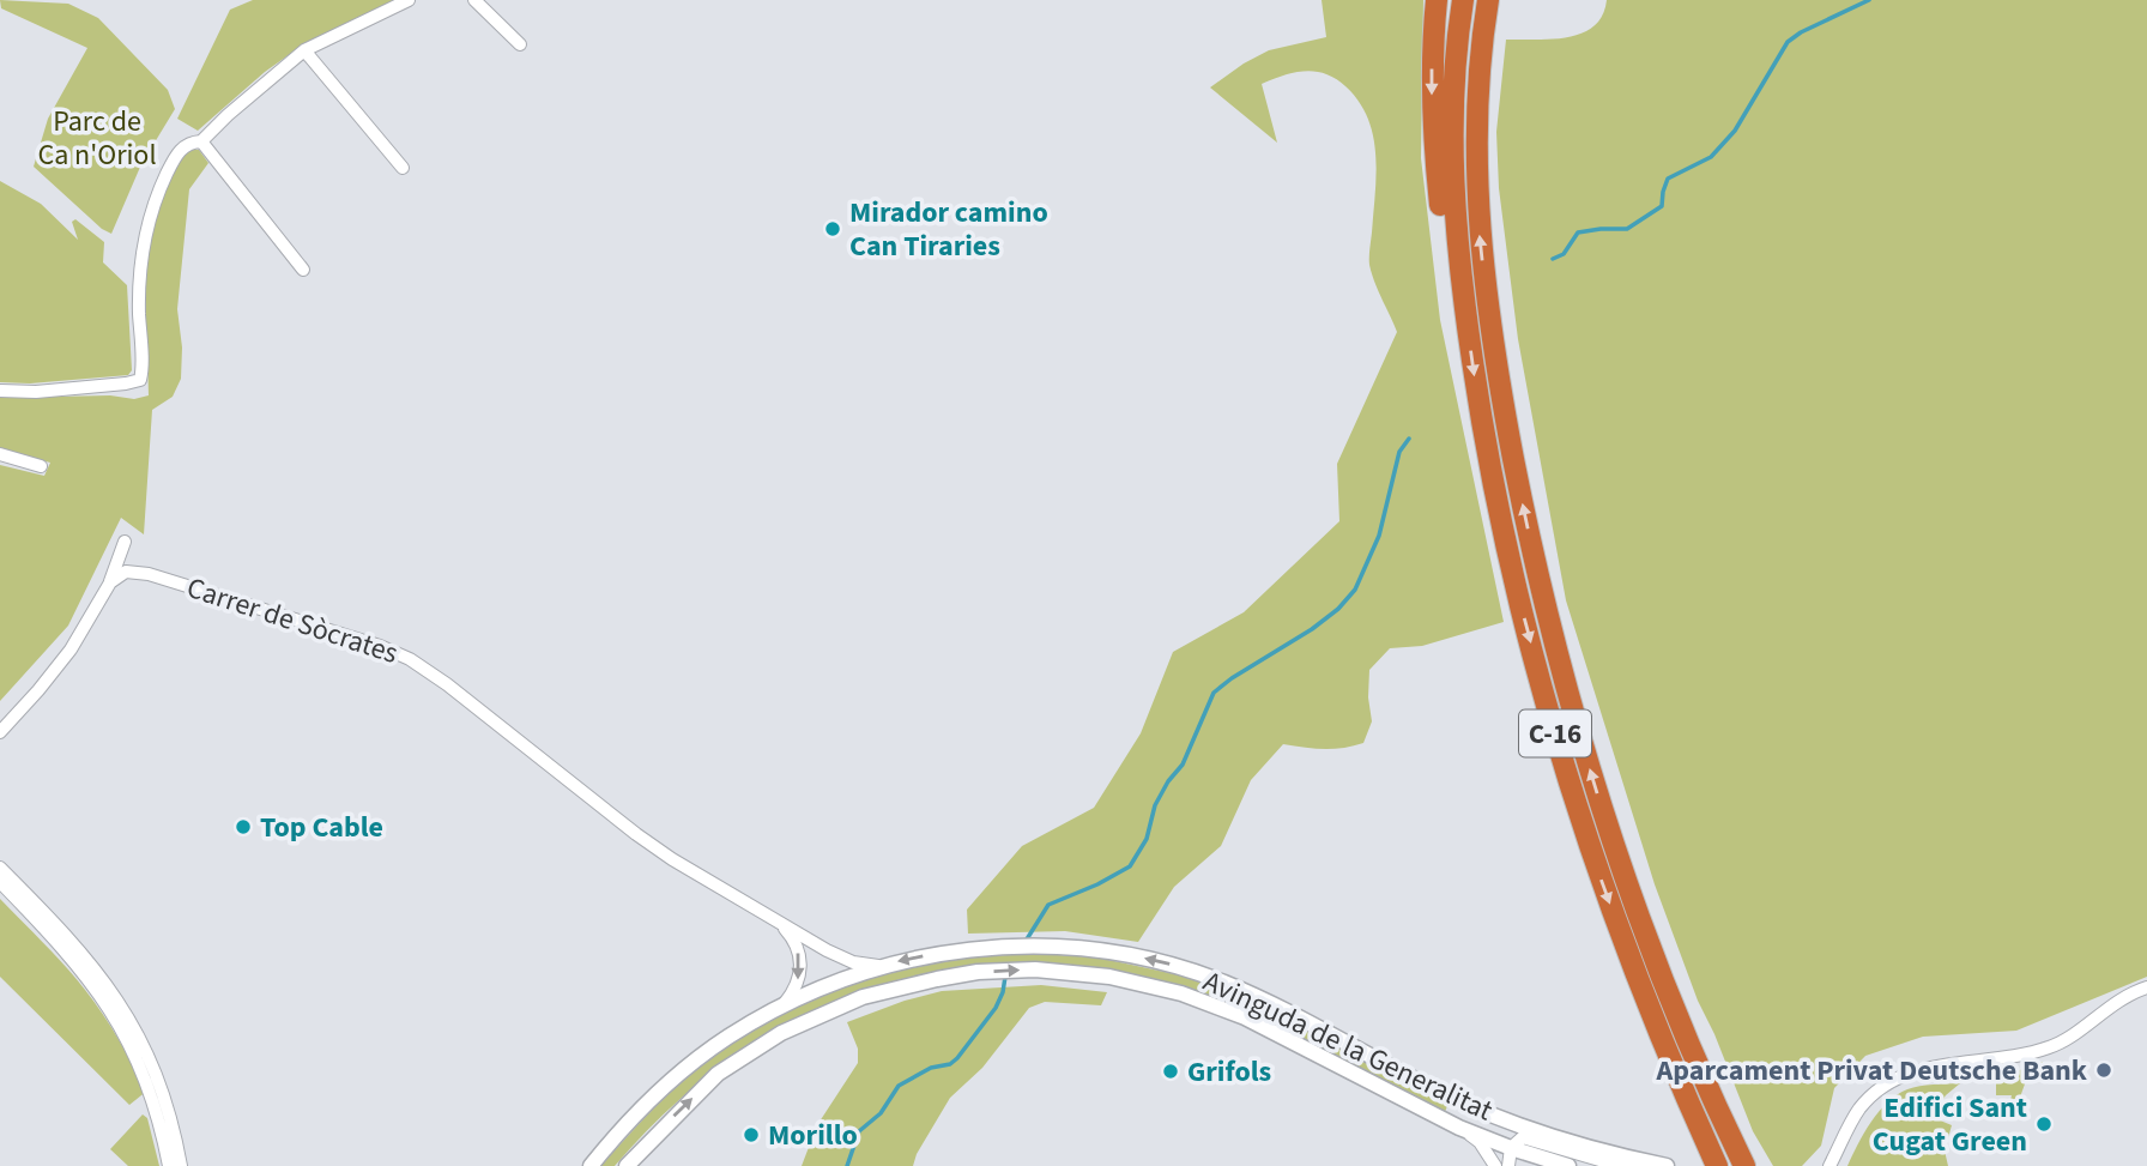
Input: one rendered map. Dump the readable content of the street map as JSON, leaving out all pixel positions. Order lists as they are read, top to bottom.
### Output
{
  "streets": {
    "highway": ["C-16"],
    "street": ["Carrer de Sòcrates", "Avinguda de la Generalitat"]
  },
  "crossings": [
    ["Carrer de Sòcrates", "Avinguda de la Generalitat"]
  ],
  "parks": ["Parc de Ca n'Oriol"],
  "places": [
    "Mirador camino Can Tiraries",
    "Top Cable",
    "Aparcament Privat Deutsche Bank",
    "Grifols",
    "Edifici Sant Cugat Green",
    "Morillo"
  ]
}
